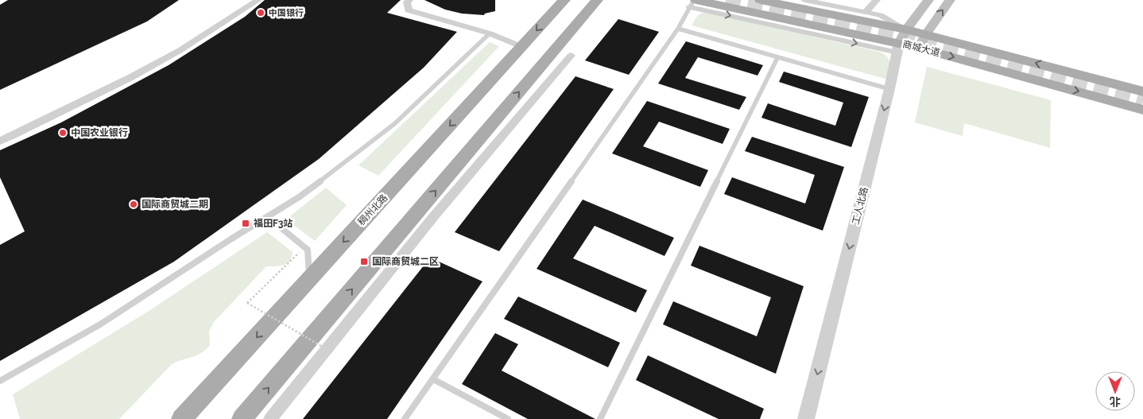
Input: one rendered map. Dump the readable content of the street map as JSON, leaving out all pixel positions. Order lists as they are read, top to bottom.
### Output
{
  "streets": {
    "main road": ["商城大道", "工人北路", "稠州北路"]
  },
  "crossings": [
    ["商城大道", "工人北路"]
  ],
  "one_way": ["工人北路"],
  "places": {
    "other": ["中国银行", "中国农业银行", "国际商贸城二期"],
    "transit": ["福田F3站", "国际商贸城二区"]
  },
  "north": "bottom"
}
